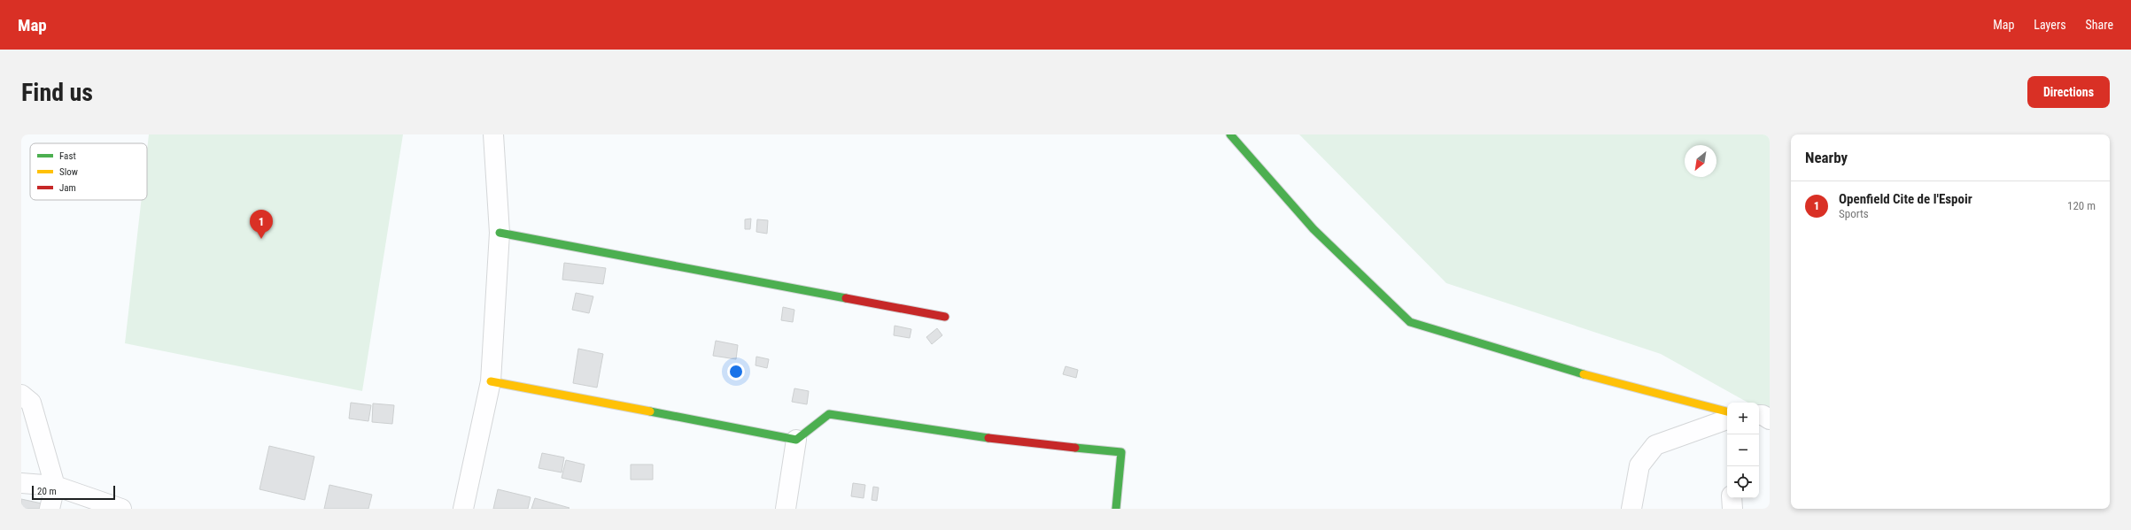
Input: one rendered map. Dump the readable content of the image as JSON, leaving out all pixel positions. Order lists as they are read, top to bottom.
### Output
{
  "legend": ["Fast", "Slow", "Jam"],
  "scale_bar": "20 m",
  "north": "bottom left",
  "page": {
    "header": "Map",
    "nav": ["Map", "Layers", "Share"],
    "buttons": "Directions",
    "title": "Find us",
    "heading": "Nearby",
    "list": [
      {
        "mark": "1",
        "name": "Openfield Cite de l'Espoir",
        "note": "Sports",
        "value": "120 m"
      }
    ],
    "pins": "1",
    "map_buttons": ["+", "−"],
    "scale": "20 m"
  }
}
